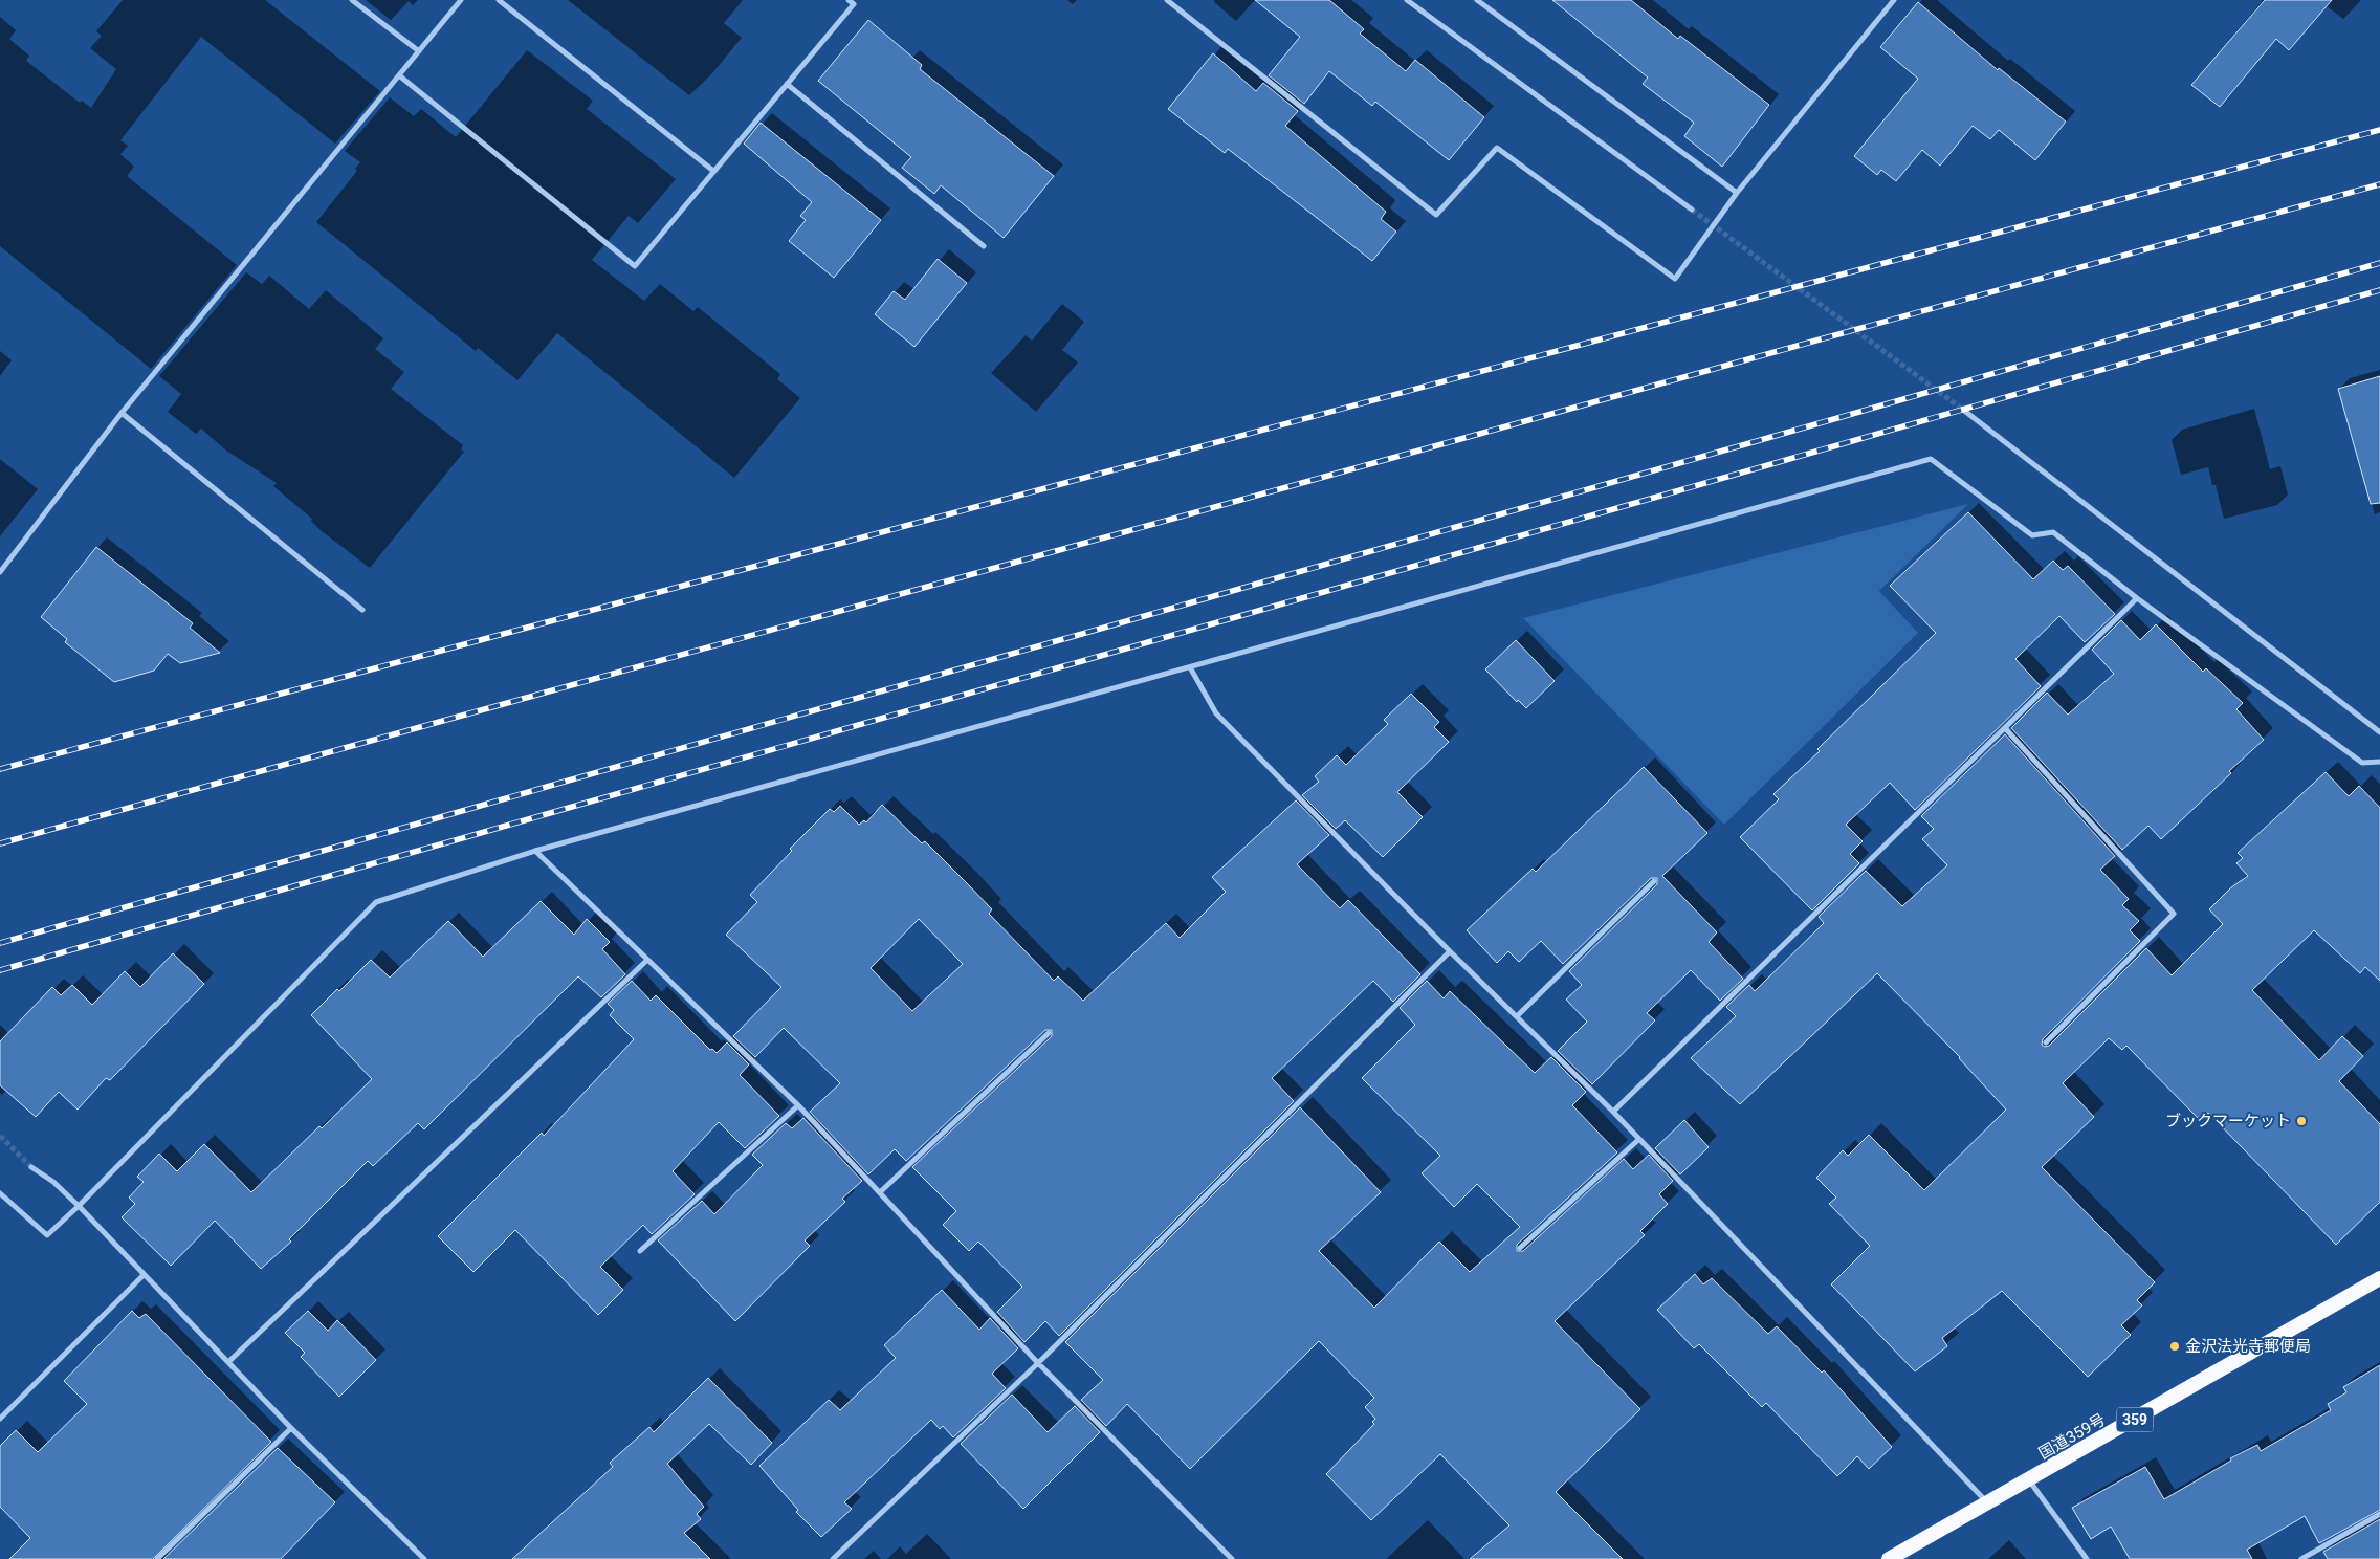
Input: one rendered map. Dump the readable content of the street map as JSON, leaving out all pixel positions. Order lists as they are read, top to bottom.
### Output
{
  "streets": {
    "highway": ["359", "国道359号"]
  },
  "places": ["ブックマーケット", "金沢法光寺郵便局"]
}
